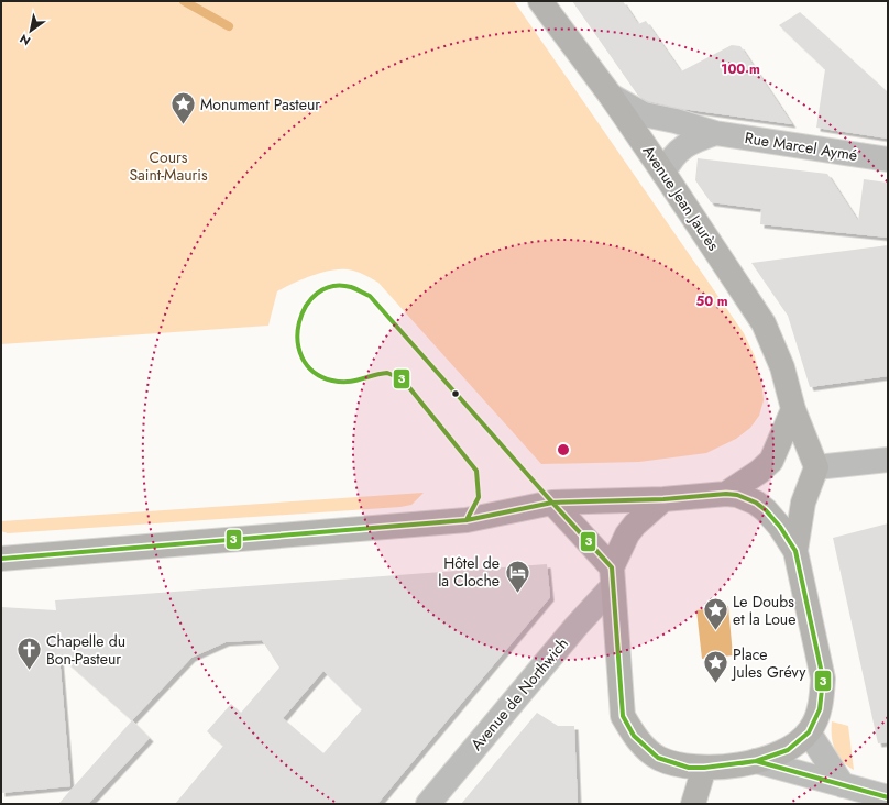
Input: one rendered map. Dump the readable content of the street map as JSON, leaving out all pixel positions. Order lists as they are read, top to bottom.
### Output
{
  "streets": {
    "main road": ["Avenue Jean Jaurès"],
    "street": ["Rue Marcel Aymé", "Avenue de Northwich"]
  },
  "crossings": [
    ["Rue Marcel Aymé", "Avenue Jean Jaurès"]
  ],
  "parks": ["Cours Saint-Mauris"],
  "places": {
    "place": ["Monument Pasteur", "Le Doubs et la Loue", "Place Jules Grévy"],
    "hotel": ["Hôtel de la Cloche"],
    "church": ["Chapelle du Bon-Pasteur"]
  },
  "lines": ["transit line 3"],
  "north": "bottom left",
  "rings": ["100 m", "50 m"]
}
